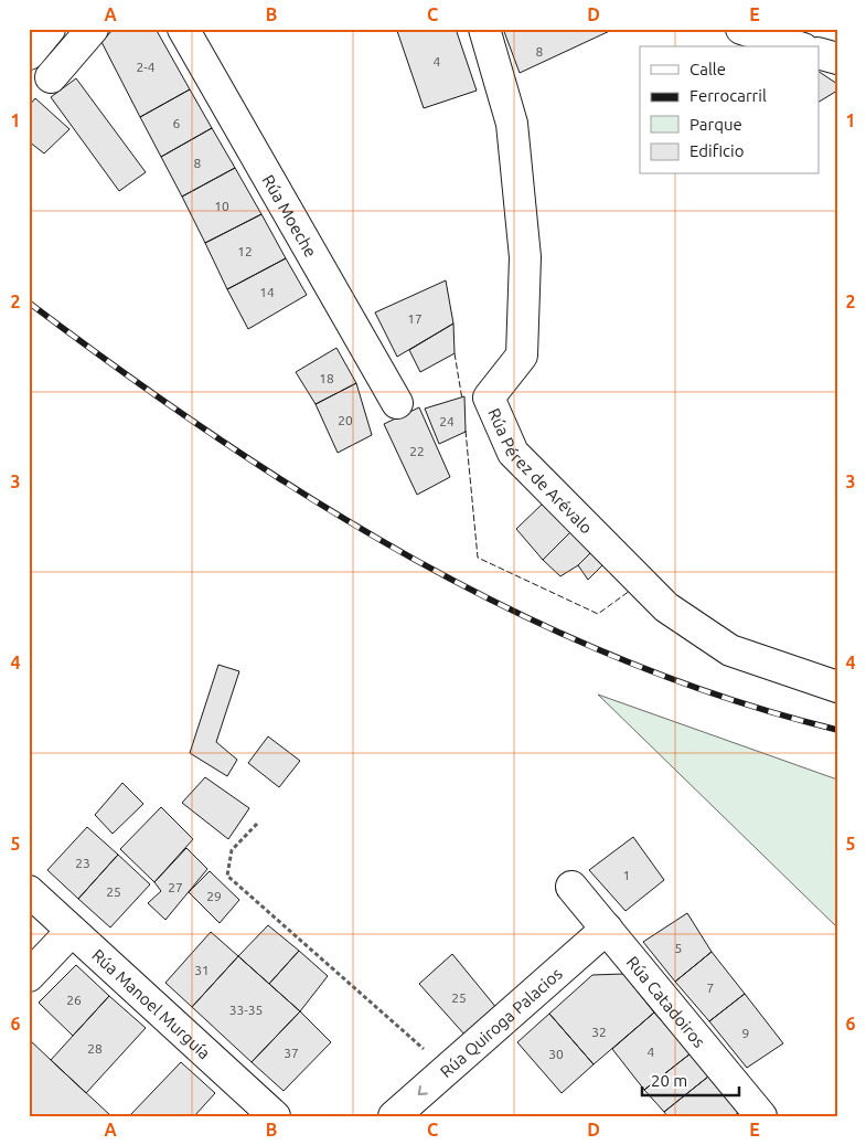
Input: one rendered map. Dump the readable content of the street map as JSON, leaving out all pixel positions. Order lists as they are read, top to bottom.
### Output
{
  "streets": {
    "street": [
      "Rúa Moeche",
      "Rúa Pérez de Arévalo",
      "Rúa Catadoiros",
      "Rúa Manoel Murguía",
      "Rúa Quiroga Palacios"
    ]
  },
  "crossings": [
    ["Rúa Catadoiros", "Rúa Quiroga Palacios"]
  ],
  "house_numbers": [
    "8",
    "4",
    "2-4",
    "6",
    "8",
    "10",
    "12",
    "14",
    "17",
    "18",
    "20",
    "24",
    "22",
    "23",
    "1",
    "27",
    "25",
    "29",
    "5",
    "31",
    "7",
    "25",
    "26",
    "33-35",
    "32",
    "9",
    "28",
    "4",
    "37",
    "30"
  ],
  "legend": [
    "Calle",
    "Ferrocarril",
    "Parque",
    "Edificio"
  ],
  "scale_bar": "20 m",
  "grid": {
    "columns": [
      "A",
      "B",
      "C",
      "D",
      "E"
    ],
    "rows": [
      "1",
      "2",
      "3",
      "4",
      "5",
      "6"
    ]
  }
}
